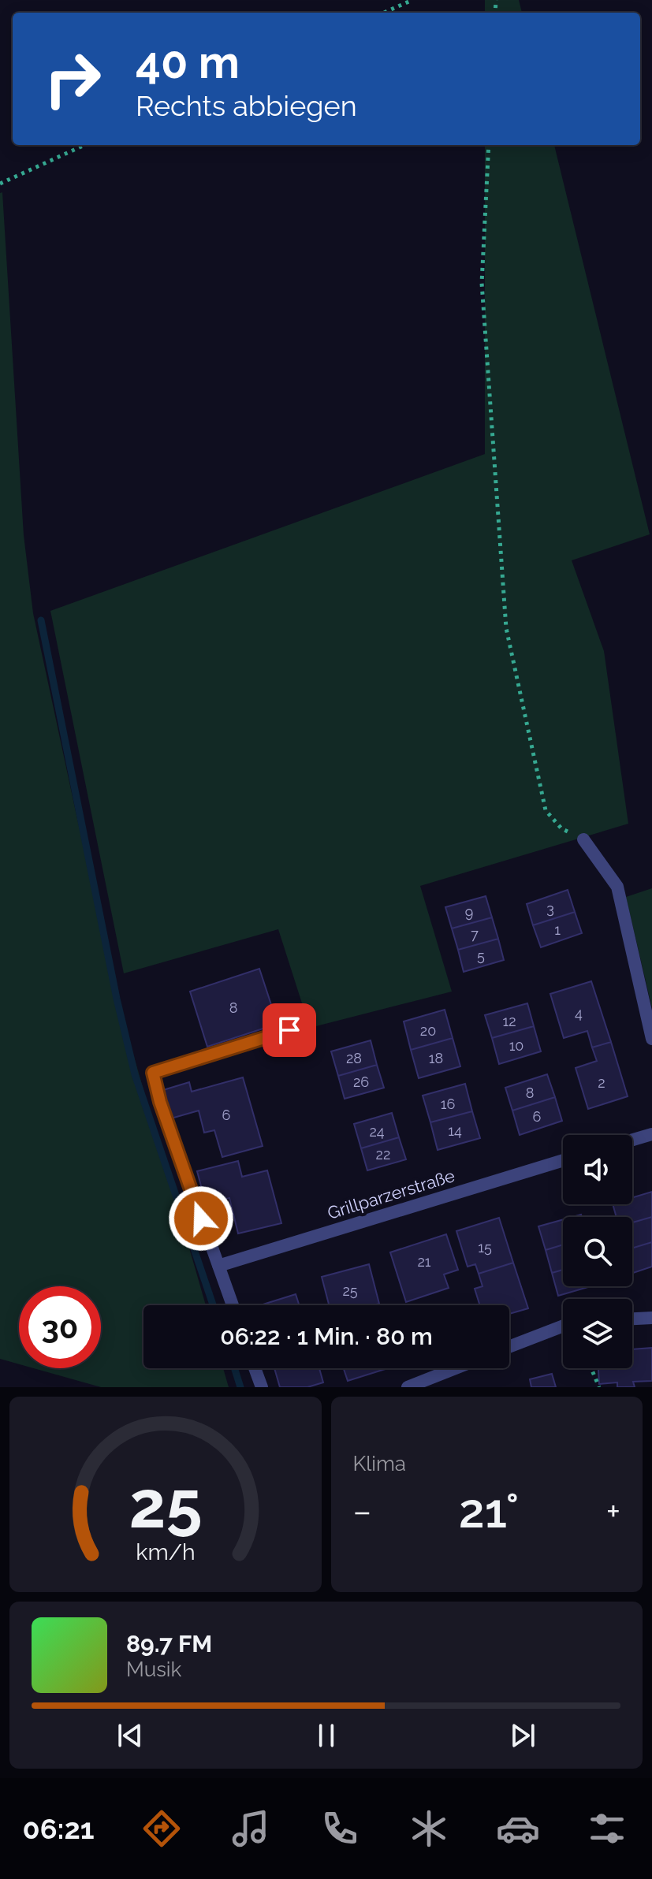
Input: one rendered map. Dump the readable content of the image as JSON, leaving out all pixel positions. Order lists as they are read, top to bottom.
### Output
{
  "streets": {
    "street": ["Grillparzerstraße"]
  },
  "house_numbers": [
    "3",
    "9",
    "1",
    "7",
    "5",
    "8",
    "4",
    "12",
    "20",
    "10",
    "28",
    "18",
    "26",
    "2",
    "8",
    "16",
    "6",
    "6",
    "14",
    "24",
    "22",
    "15",
    "21",
    "25"
  ],
  "page": {
    "turn": ["40 m", "Rechts abbiegen"],
    "limit": "30",
    "trip": "06:22 · 1 Min. · 80 m",
    "tile": "Klima",
    "heat": ["−", "21°", "+"],
    "song": ["89.7 FM", "Musik"],
    "tabs": "06:21",
    "gauge": ["25", "km/h"]
  }
}
